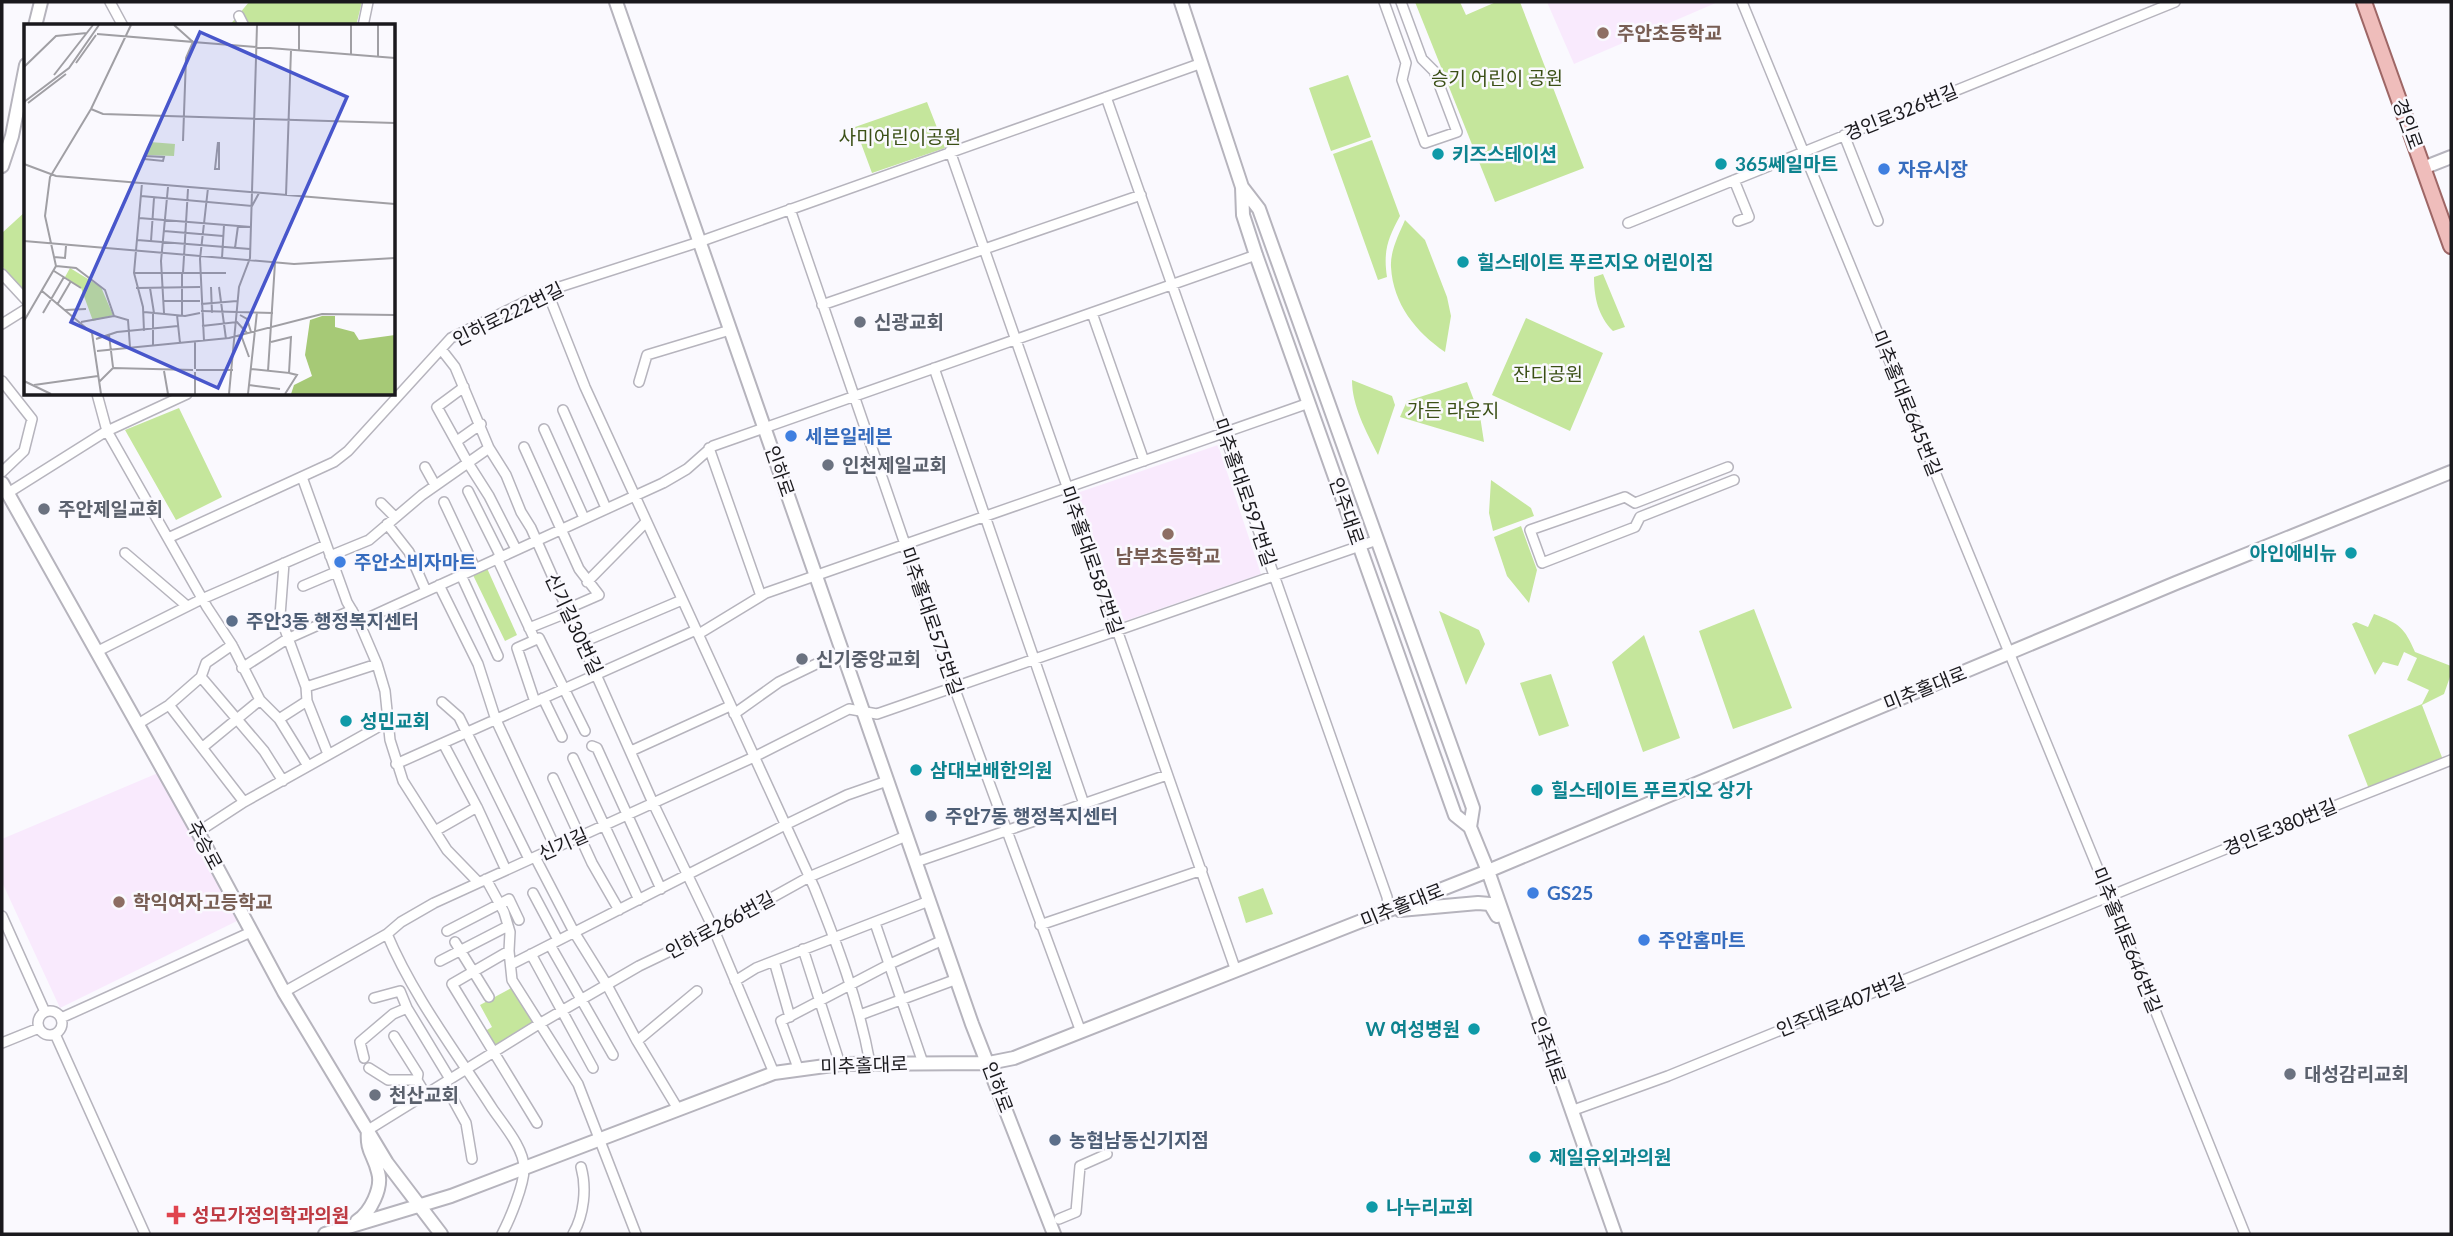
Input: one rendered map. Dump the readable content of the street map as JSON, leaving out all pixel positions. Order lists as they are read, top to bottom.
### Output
{
  "streets": {
    "main road": [
      "경인로",
      "인하로",
      "인주대로",
      "미추홀대로",
      "주승로"
    ],
    "street": [
      "경인로326번길",
      "인하로222번길",
      "미추홀대로645번길",
      "미추홀대로597번길",
      "미추홀대로587번길",
      "미추홀대로575번길",
      "신기길30번길",
      "경인로380번길",
      "신기길",
      "인하로266번길",
      "미추홀대로646번길",
      "인주대로407번길"
    ]
  },
  "crossings": [
    ["경인로326번길", "미추홀대로645번길"],
    ["인하로222번길", "인하로"],
    ["인하로222번길", "미추홀대로597번길"],
    ["인하로222번길", "인주대로"],
    ["인하로222번길", "미추홀대로587번길"],
    ["인하로222번길", "미추홀대로575번길"],
    ["인하로222번길", "신기길30번길"],
    ["미추홀대로645번길", "미추홀대로"],
    ["미추홀대로645번길", "미추홀대로646번길"],
    ["인하로", "미추홀대로"],
    ["인하로", "신기길"],
    ["인하로", "인하로266번길"],
    ["미추홀대로597번길", "미추홀대로"],
    ["인주대로", "미추홀대로"],
    ["인주대로", "인주대로407번길"],
    ["미추홀대로587번길", "미추홀대로"],
    ["미추홀대로575번길", "미추홀대로"],
    ["신기길30번길", "신기길"],
    ["신기길30번길", "인하로266번길"],
    ["미추홀대로", "주승로"],
    ["미추홀대로", "미추홀대로646번길"],
    ["경인로380번길", "미추홀대로646번길"],
    ["경인로380번길", "인주대로407번길"],
    ["신기길", "주승로"],
    ["주승로", "인하로266번길"],
    ["미추홀대로646번길", "인주대로407번길"]
  ],
  "parks": [
    "승기 어린이 공원",
    "사미어린이공원",
    "잔디공원",
    "가든 라운지"
  ],
  "places": {
    "other": [
      "주안초등학교",
      "키즈스테이션",
      "365쎄일마트",
      "자유시장",
      "힐스테이트 푸르지오 어린이집",
      "신광교회",
      "세븐일레븐",
      "인천제일교회",
      "주안제일교회",
      "남부초등학교",
      "아인에비뉴",
      "주안소비자마트",
      "주안3동 행정복지센터",
      "신기중앙교회",
      "성민교회",
      "삼대보배한의원",
      "힐스테이트 푸르지오 상가",
      "주안7동 행정복지센터",
      "GS25",
      "학익여자고등학교",
      "주안홈마트",
      "W 여성병원",
      "대성감리교회",
      "천산교회",
      "농협남동신기지점",
      "제일유외과의원",
      "나누리교회"
    ],
    "health": ["성모가정의학과의원"]
  }
}
